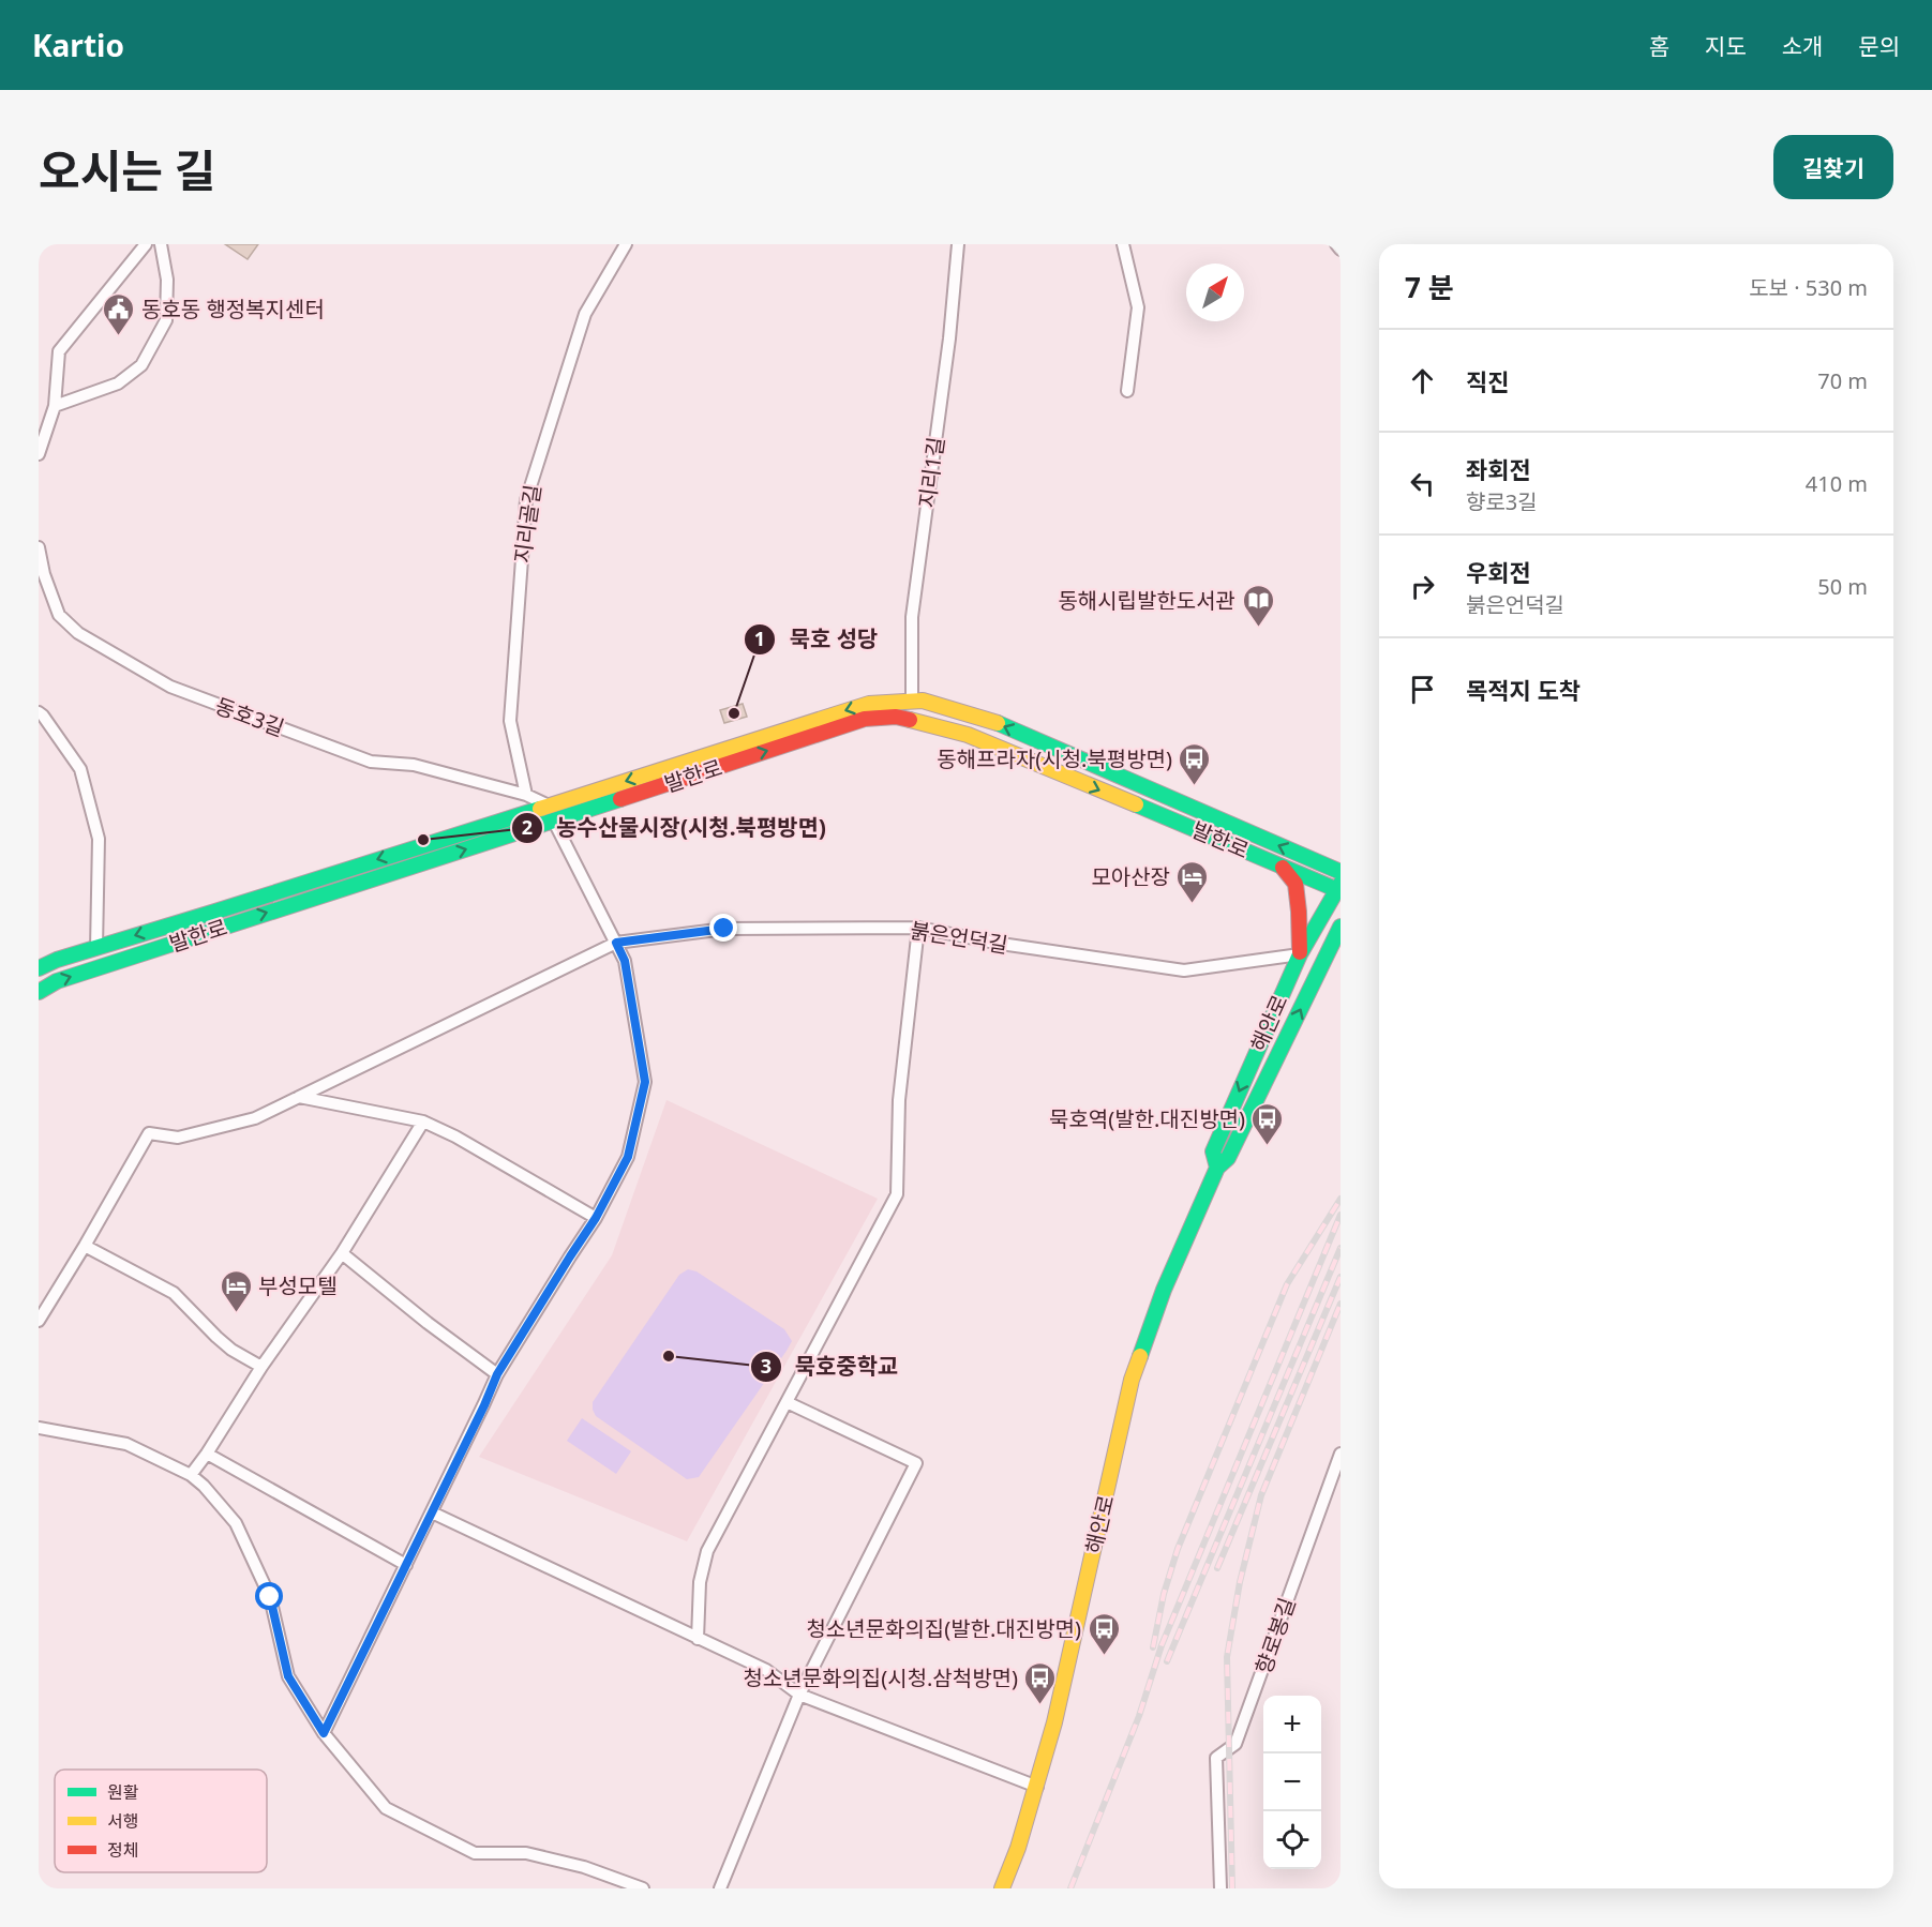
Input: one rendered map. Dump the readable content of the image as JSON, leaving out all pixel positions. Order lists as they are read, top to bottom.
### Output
{
  "streets": {
    "street": [
      "지리1길",
      "지리골길",
      "동호3길",
      "발한로",
      "붉은언덕길",
      "해안로",
      "향로봉길"
    ]
  },
  "crossings": [
    ["지리1길", "발한로"],
    ["지리골길", "동호3길"],
    ["발한로", "해안로"],
    ["붉은언덕길", "해안로"]
  ],
  "places": {
    "public building": ["동호동 행정복지센터"],
    "library": ["동해시립발한도서관"],
    "other": ["묵호 성당", "농수산물시장(시청.북평방면)", "묵호중학교"],
    "bus stop": [
      "동해프라자(시청.북평방면)",
      "묵호역(발한.대진방면)",
      "청소년문화의집(발한.대진방면)",
      "청소년문화의집(시청.삼척방면)"
    ],
    "hotel": ["모아산장", "부성모텔"]
  },
  "legend": ["원활", "서행", "정체"],
  "north": "top right",
  "page": {
    "header": "Kartio",
    "nav": [
      "홈",
      "지도",
      "소개",
      "문의"
    ],
    "title": "오시는 길",
    "buttons": "길찾기",
    "heading": ["7 분", "도보 · 530 m"],
    "list": [
      ["직진", "70 m"],
      ["좌회전", "향로3길", "410 m"],
      ["우회전", "붉은언덕길", "50 m"],
      "목적지 도착"
    ],
    "map_buttons": ["+", "−"]
  }
}
